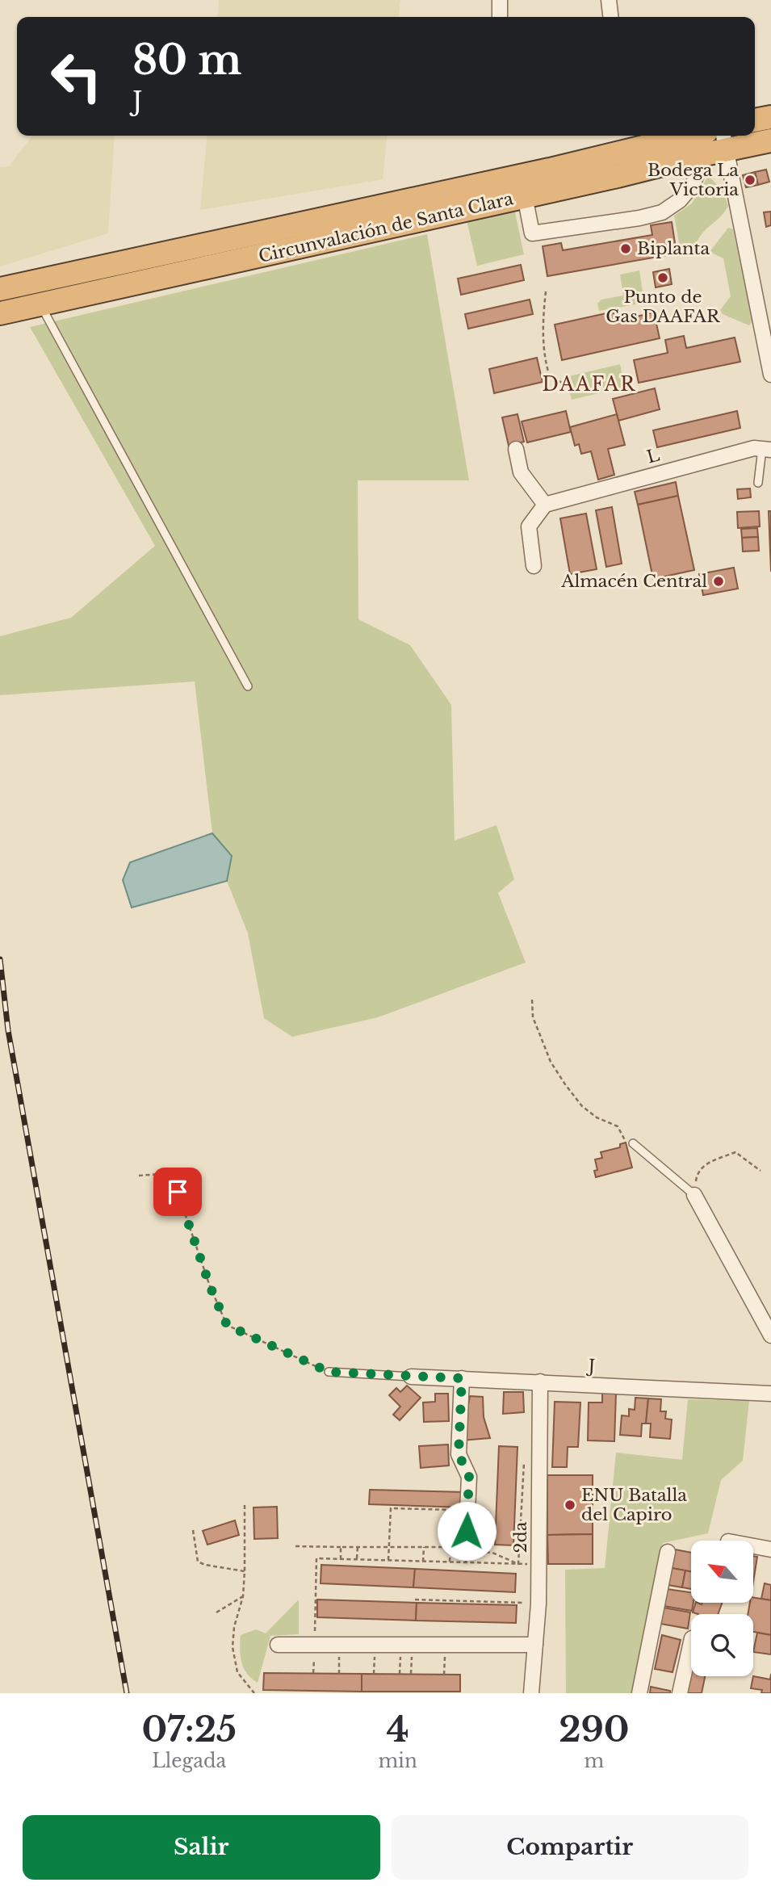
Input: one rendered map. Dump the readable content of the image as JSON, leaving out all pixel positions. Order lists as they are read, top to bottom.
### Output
{
  "streets": {
    "highway": ["Circunvalación de Santa Clara"],
    "street": ["L", "J", "2da"]
  },
  "crossings": [
    ["J", "2da"]
  ],
  "districts": ["DAAFAR"],
  "places": [
    "Bodega La Victoria",
    "Biplanta",
    "Punto de Gas DAAFAR",
    "Almacén Central",
    "ENU Batalla del Capiro"
  ],
  "north": "top left",
  "page": {
    "turn": ["80 m", "J"],
    "eta": [
      "07:25",
      "Llegada",
      "4",
      "min",
      "290",
      "m"
    ],
    "buttons": ["Salir", "Compartir"]
  }
}
